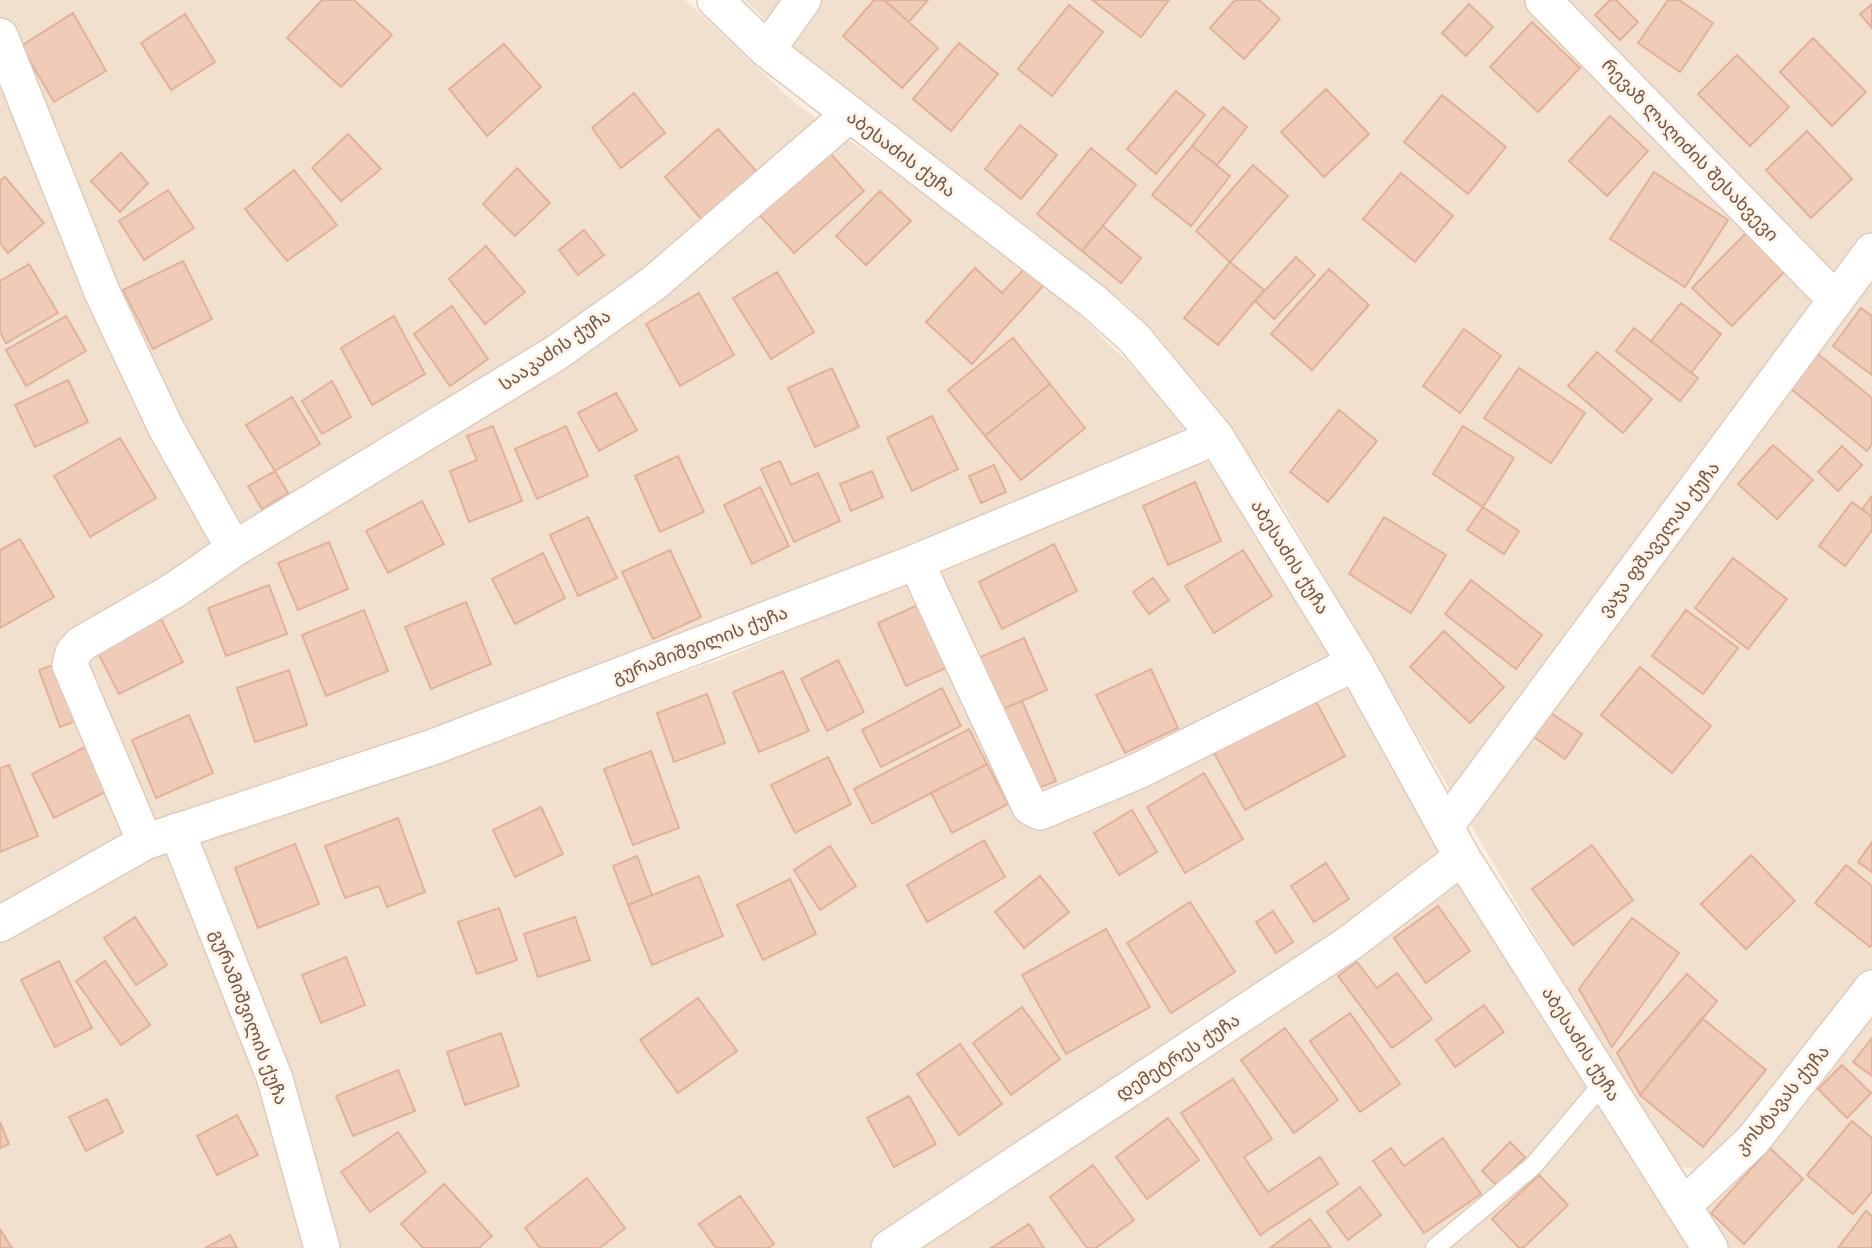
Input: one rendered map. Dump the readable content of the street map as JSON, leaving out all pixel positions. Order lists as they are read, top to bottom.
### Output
{
  "streets": {
    "street": [
      "რევაზ ლაღიძის შესახვევი",
      "აბესაძის ქუჩა",
      "სააკაძის ქუჩა",
      "ვაჯა ფშაველას ქუჩა",
      "გურამიშვილის ქუჩა",
      "დემეტრეს ქუჩა",
      "კოსტავას ქუჩა"
    ]
  },
  "crossings": [
    ["რევაზ ლაღიძის შესახვევი", "ვაჯა ფშაველას ქუჩა"],
    ["აბესაძის ქუჩა", "სააკაძის ქუჩა"],
    ["აბესაძის ქუჩა", "ვაჯა ფშაველას ქუჩა"],
    ["აბესაძის ქუჩა", "გურამიშვილის ქუჩა"],
    ["აბესაძის ქუჩა", "დემეტრეს ქუჩა"],
    ["აბესაძის ქუჩა", "კოსტავას ქუჩა"],
    ["სააკაძის ქუჩა", "გურამიშვილის ქუჩა"]
  ]
}
